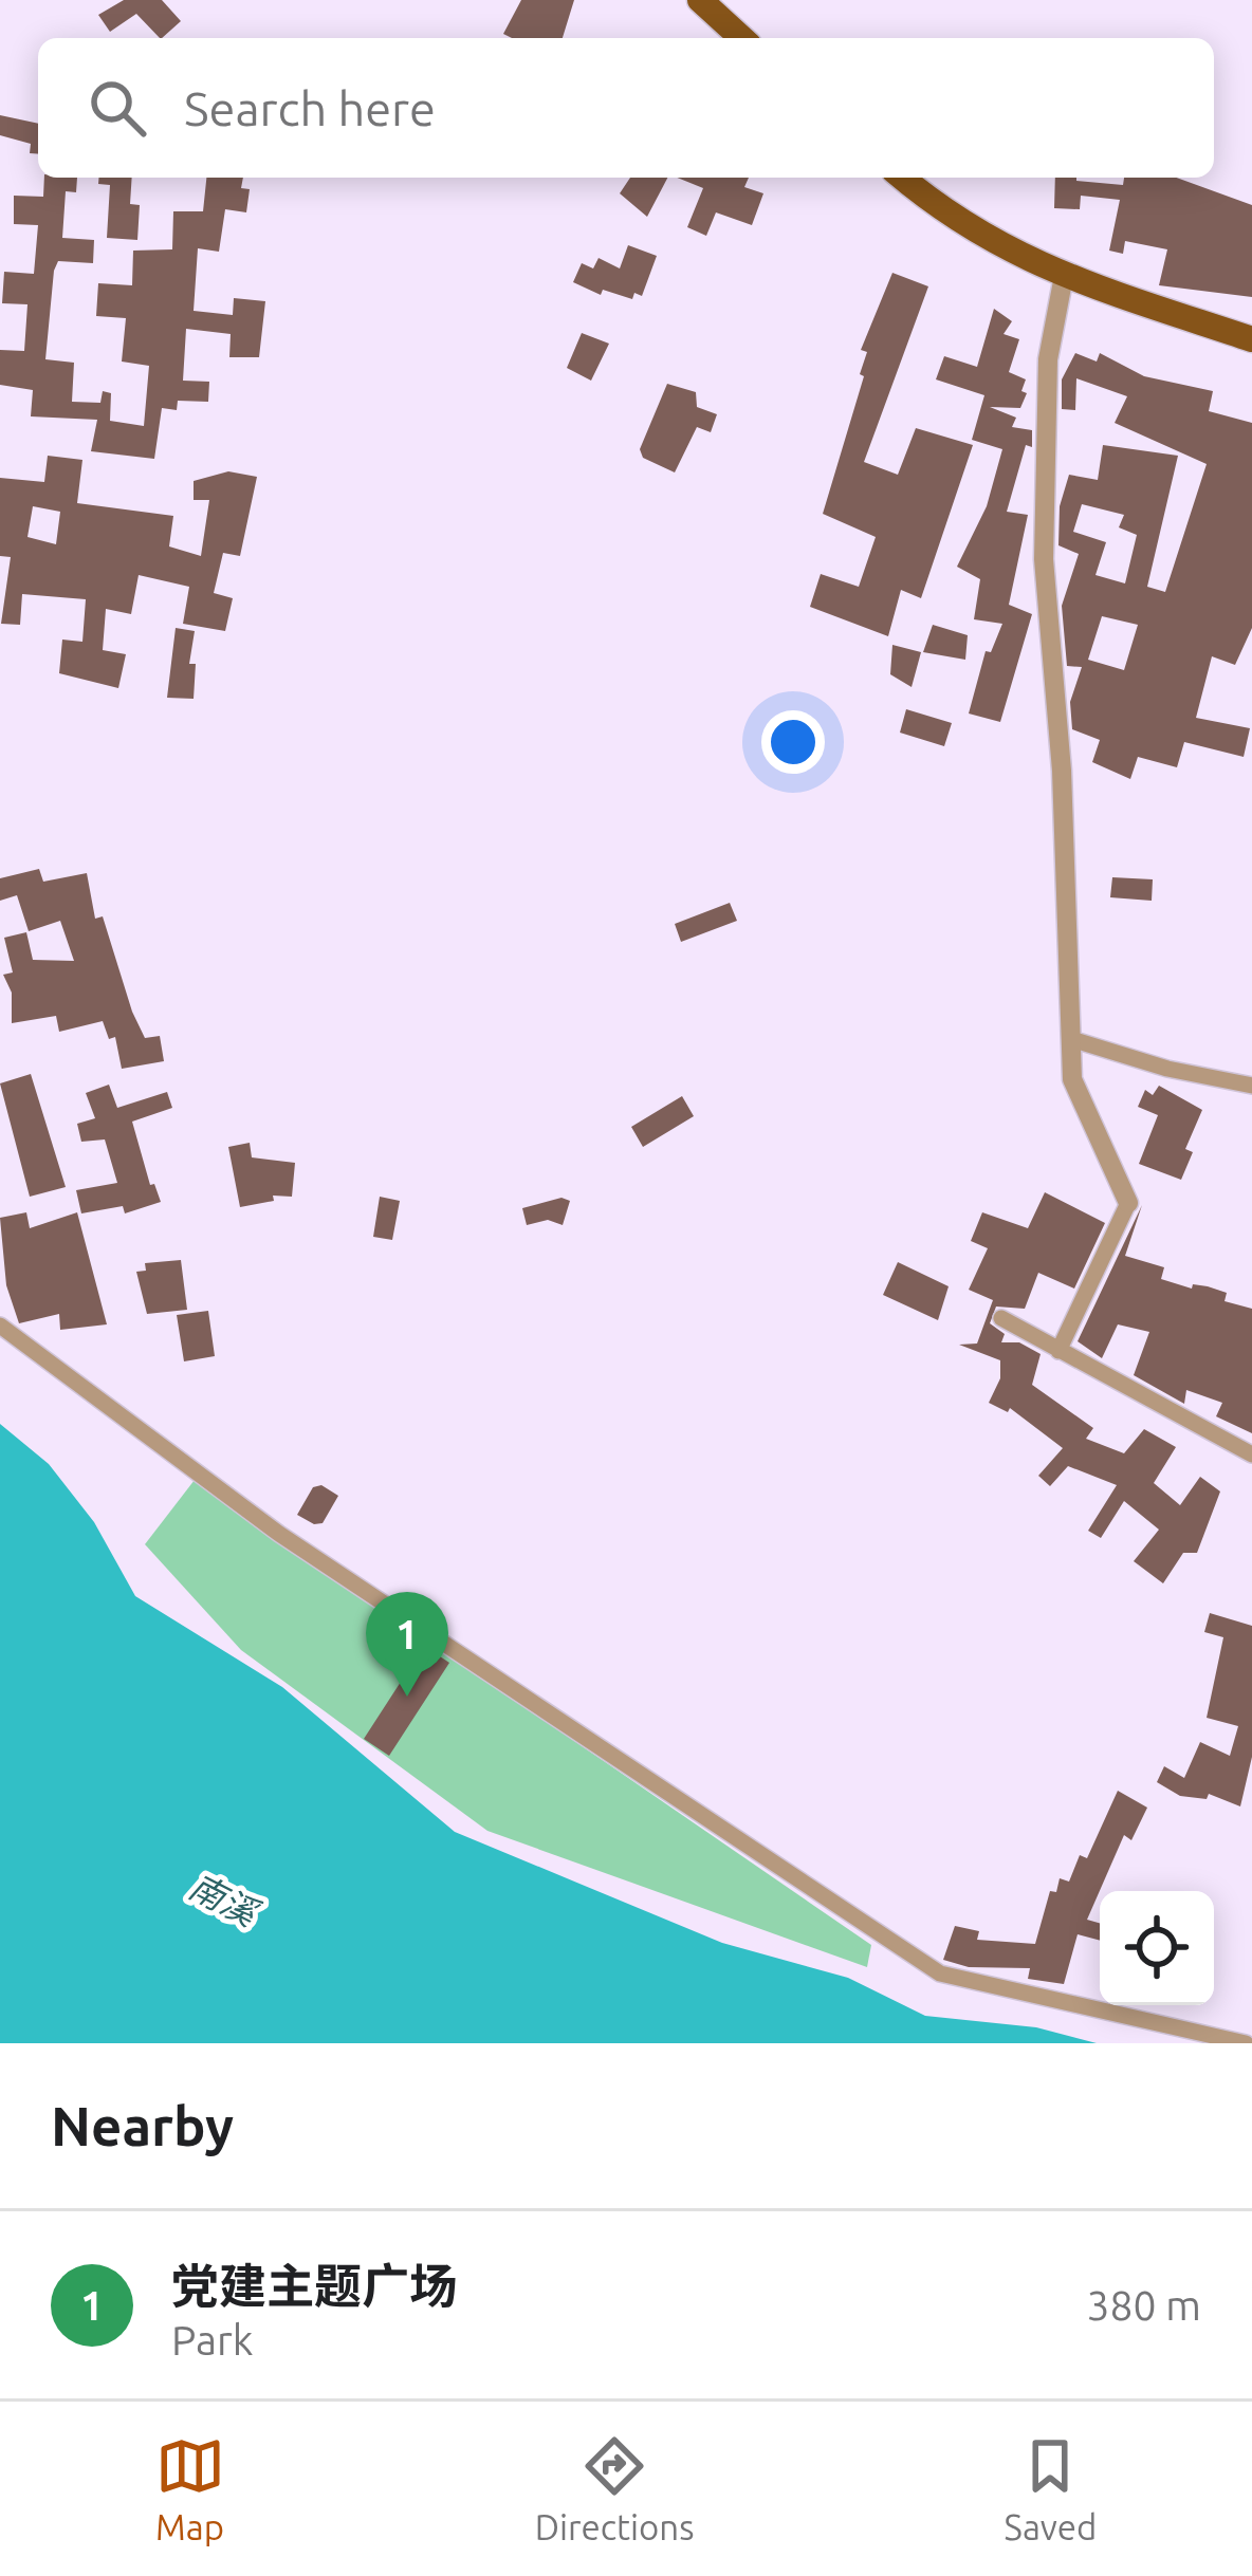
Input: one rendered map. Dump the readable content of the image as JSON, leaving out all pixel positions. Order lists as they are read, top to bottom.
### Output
{
  "water": ["南溪"],
  "page": {
    "search": "Search here",
    "pins": "1",
    "heading": "Nearby",
    "list": [
      {
        "mark": "1",
        "name": "党建主题广场",
        "note": "Park",
        "value": "380 m"
      }
    ],
    "nav": ["Map", "Directions", "Saved"]
  }
}
